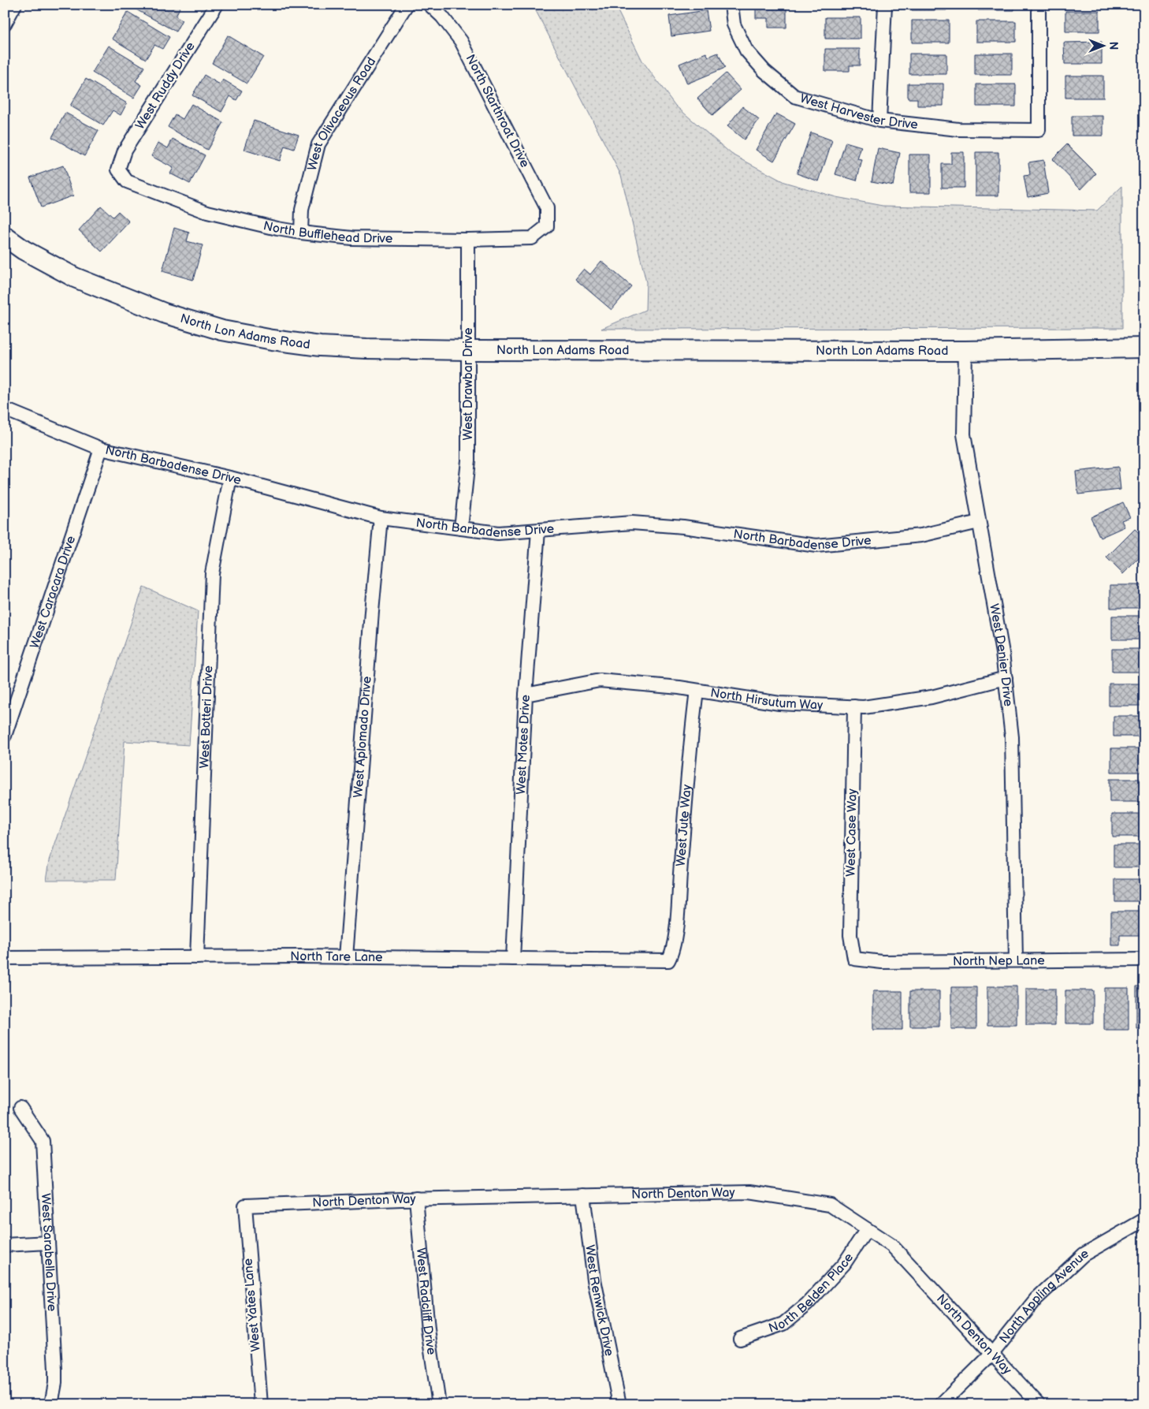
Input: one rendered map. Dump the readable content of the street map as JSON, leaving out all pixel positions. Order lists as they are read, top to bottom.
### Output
{
  "streets": {
    "street": [
      "West Ruddy Drive",
      "North Starthroat Drive",
      "West Harvester Drive",
      "West Olivaceous Road",
      "North Bufflehead Drive",
      "North Lon Adams Road",
      "West Drawbar Drive",
      "North Barbadense Drive",
      "West Caracara Drive",
      "West Denier Drive",
      "North Hirsutum Way",
      "West Botteri Drive",
      "West Aplomado Drive",
      "West Motes Drive",
      "West Jute Way",
      "West Case Way",
      "North Tare Lane",
      "North Nep Lane",
      "North Denton Way",
      "West Sarabella Drive",
      "North Belden Place",
      "North Appling Avenue",
      "West Renwick Drive",
      "West Radcliff Drive",
      "West Yates Lane"
    ]
  },
  "crossings": [
    ["West Ruddy Drive", "North Bufflehead Drive"],
    ["North Starthroat Drive", "North Bufflehead Drive"],
    ["West Olivaceous Road", "North Bufflehead Drive"],
    ["North Bufflehead Drive", "West Drawbar Drive"],
    ["North Lon Adams Road", "West Drawbar Drive"],
    ["North Lon Adams Road", "West Denier Drive"],
    ["West Drawbar Drive", "North Barbadense Drive"],
    ["North Barbadense Drive", "West Caracara Drive"],
    ["North Barbadense Drive", "West Denier Drive"],
    ["North Barbadense Drive", "West Botteri Drive"],
    ["North Barbadense Drive", "West Aplomado Drive"],
    ["North Barbadense Drive", "West Motes Drive"],
    ["West Denier Drive", "North Hirsutum Way"],
    ["West Denier Drive", "North Nep Lane"],
    ["North Hirsutum Way", "West Motes Drive"],
    ["North Hirsutum Way", "West Jute Way"],
    ["North Hirsutum Way", "West Case Way"],
    ["West Botteri Drive", "North Tare Lane"],
    ["West Aplomado Drive", "North Tare Lane"],
    ["West Motes Drive", "North Tare Lane"],
    ["West Jute Way", "North Tare Lane"],
    ["West Case Way", "North Nep Lane"],
    ["North Denton Way", "North Belden Place"],
    ["North Denton Way", "North Appling Avenue"],
    ["North Denton Way", "West Renwick Drive"],
    ["North Denton Way", "West Radcliff Drive"],
    ["North Denton Way", "West Yates Lane"]
  ],
  "north": "right"
}
